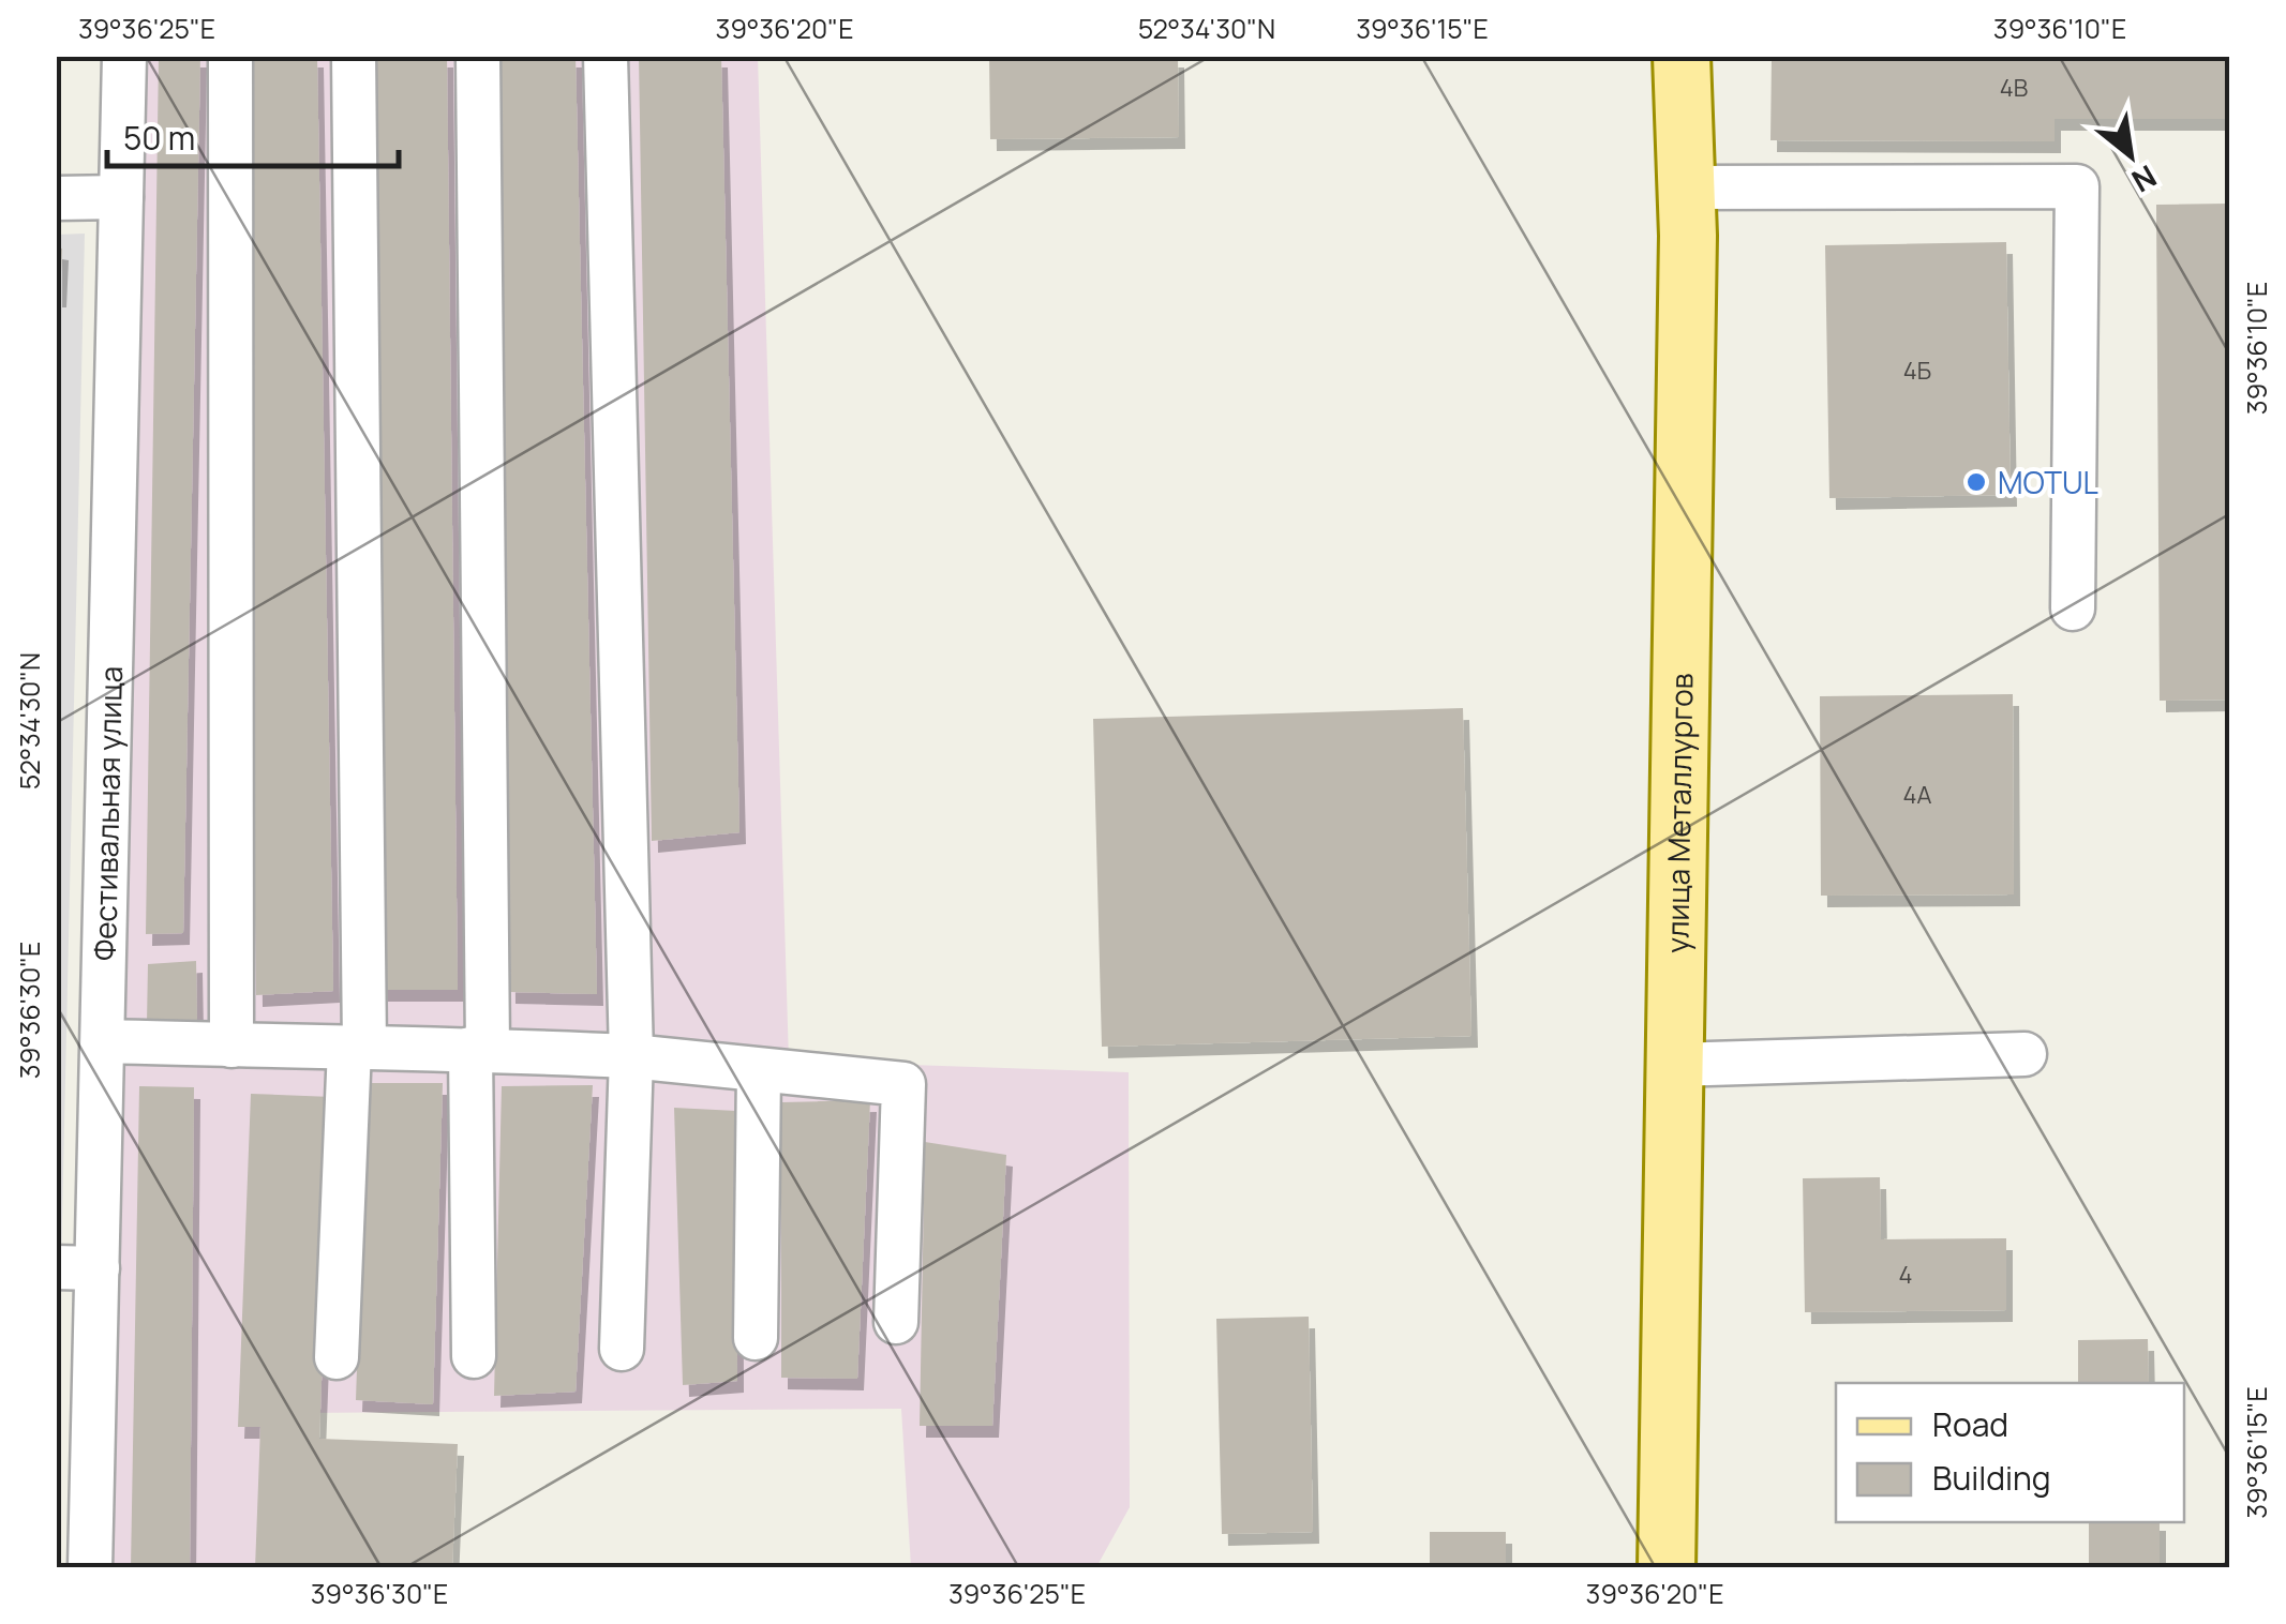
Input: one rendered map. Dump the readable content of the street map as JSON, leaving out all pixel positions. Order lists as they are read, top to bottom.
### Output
{
  "streets": {
    "main road": ["улица Металлургов"],
    "street": ["Фестивальная улица"]
  },
  "places": ["MOTUL"],
  "house_numbers": [
    "4В",
    "4Б",
    "4А",
    "4"
  ],
  "legend": ["Road", "Building"],
  "scale_bar": "50 m",
  "north": "bottom right",
  "coordinates": [
    "39°36'25\"E",
    "39°36'20\"E",
    "52°34'30\"N",
    "39°36'15\"E",
    "39°36'10\"E",
    "39°36'30\"E"
  ]
}
